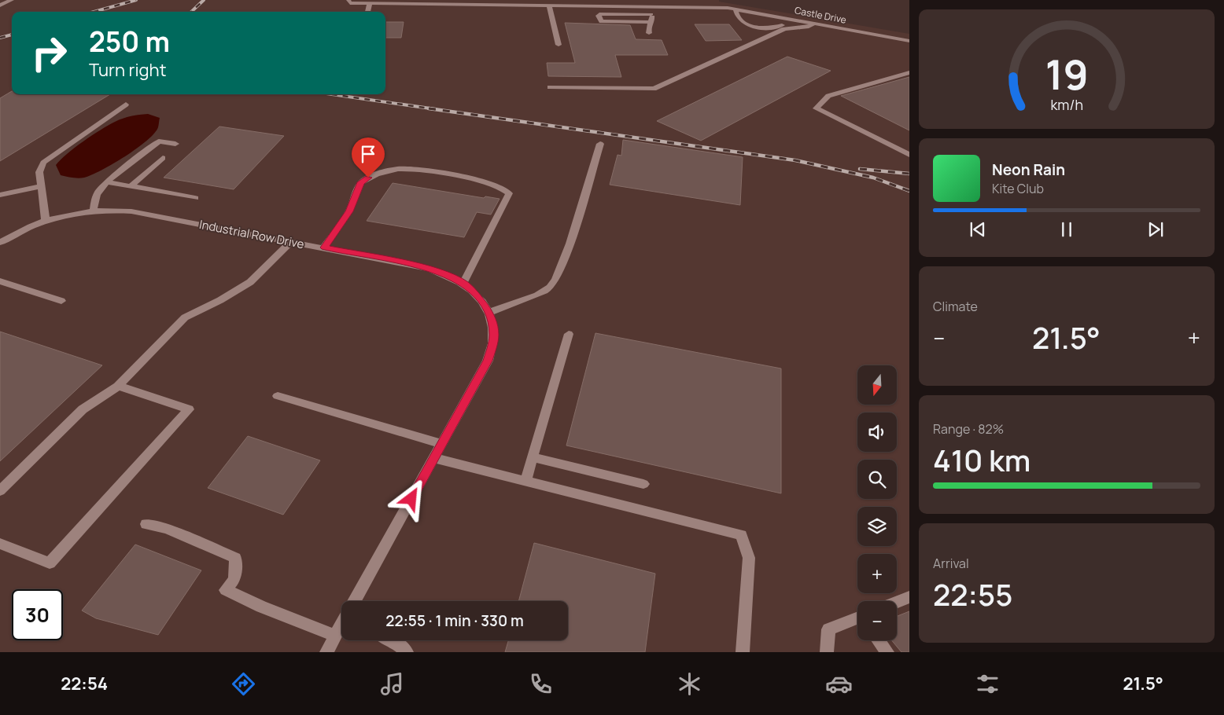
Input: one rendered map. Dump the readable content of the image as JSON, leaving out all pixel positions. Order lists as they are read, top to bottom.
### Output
{
  "streets": {
    "street": ["Castle Drive", "Industrial Row Drive"]
  },
  "north": "bottom",
  "page": {
    "turn": ["250 m", "Turn right"],
    "song": ["Neon Rain", "Kite Club"],
    "tile": [
      "Climate",
      ["Range · 82%", "410 km"],
      ["Arrival", "22:55"]
    ],
    "heat": ["−", "21.5°", "+"],
    "map_buttons": ["+", "−"],
    "limit": "30",
    "trip": "22:55 · 1 min · 330 m",
    "tabs": ["22:54", "21.5°"],
    "gauge": ["19", "km/h"]
  }
}
